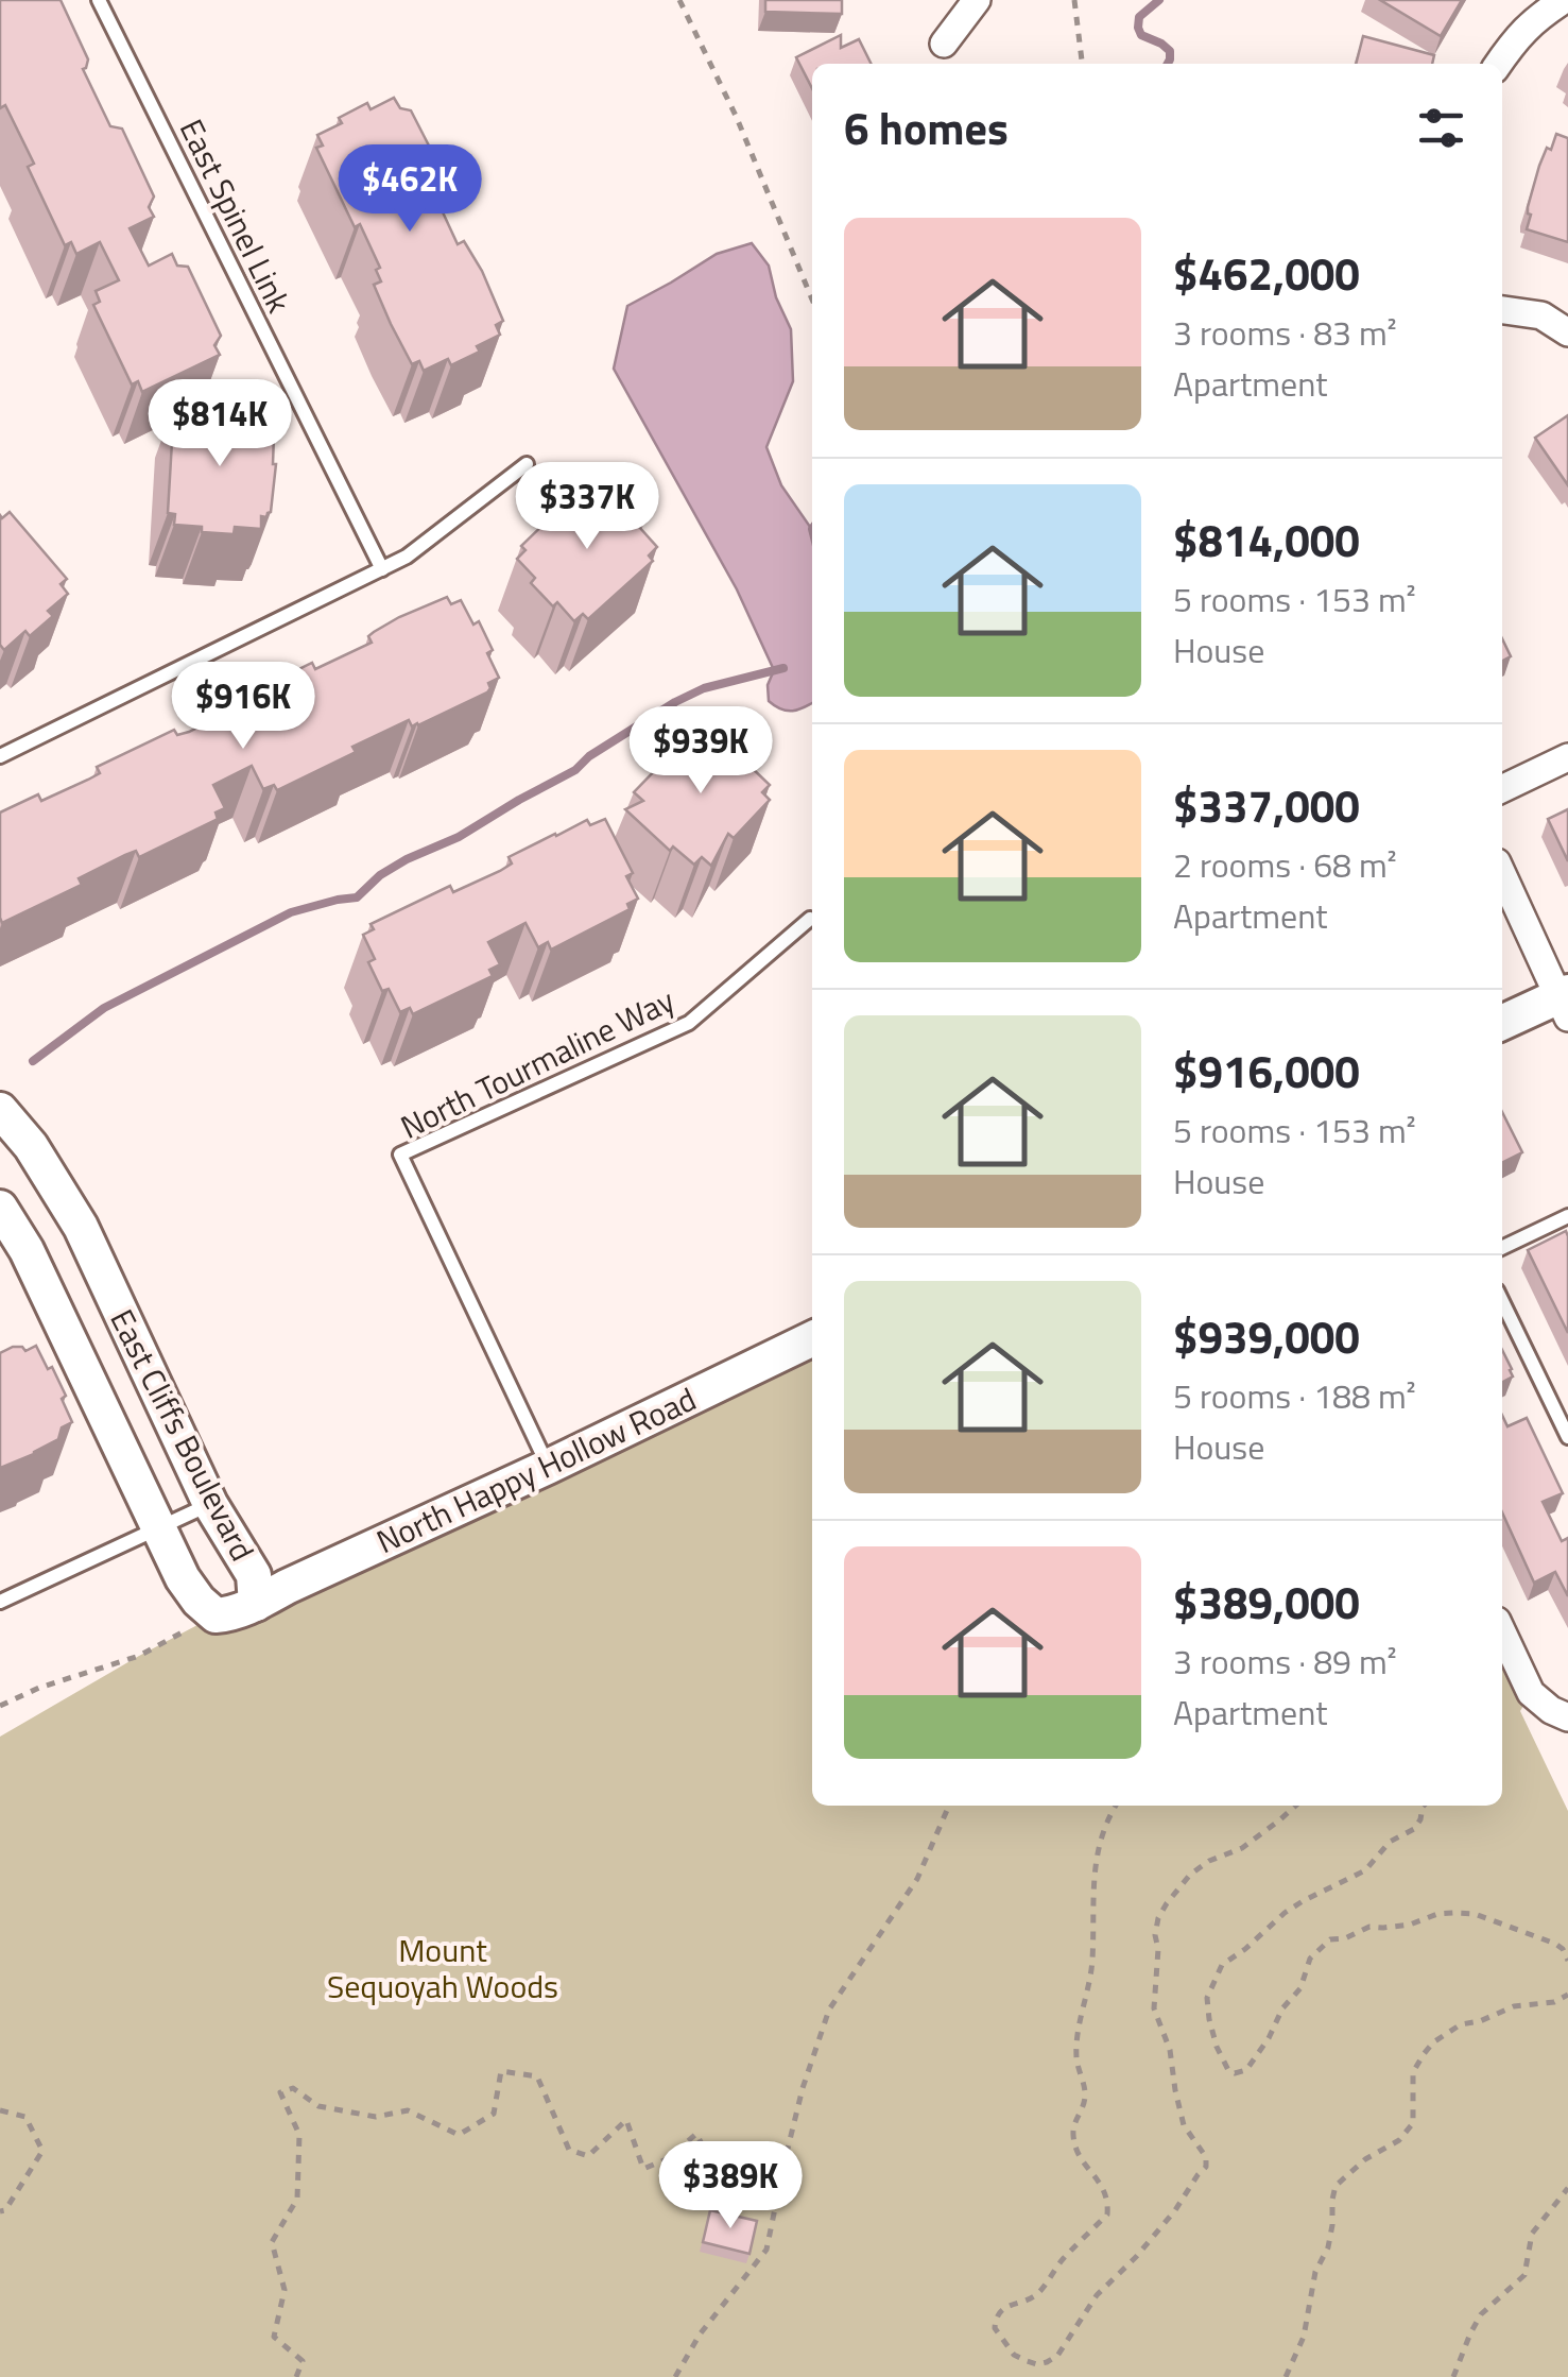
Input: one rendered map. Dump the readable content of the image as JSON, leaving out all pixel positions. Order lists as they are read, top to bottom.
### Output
{
  "streets": {
    "street": ["East Cliffs Boulevard", "North Happy Hollow Road"],
    "lane": ["East Spinel Link", "North Tourmaline Way"]
  },
  "crossings": [
    ["North Tourmaline Way", "North Happy Hollow Road"],
    ["East Cliffs Boulevard", "North Happy Hollow Road"]
  ],
  "parks": ["Mount Sequoyah Woods"],
  "page": {
    "heading": "6 homes",
    "price": [
      "$462K",
      "$814K",
      "$337K",
      "$916K",
      "$939K",
      "$389K"
    ],
    "list": [
      {
        "name": "$462,000",
        "note": "3 rooms · 83 m² · Apartment"
      },
      {
        "name": "$814,000",
        "note": "5 rooms · 153 m² · House"
      },
      {
        "name": "$337,000",
        "note": "2 rooms · 68 m² · Apartment"
      },
      {
        "name": "$916,000",
        "note": "5 rooms · 153 m² · House"
      },
      {
        "name": "$939,000",
        "note": "5 rooms · 188 m² · House"
      },
      {
        "name": "$389,000",
        "note": "3 rooms · 89 m² · Apartment"
      }
    ]
  }
}
